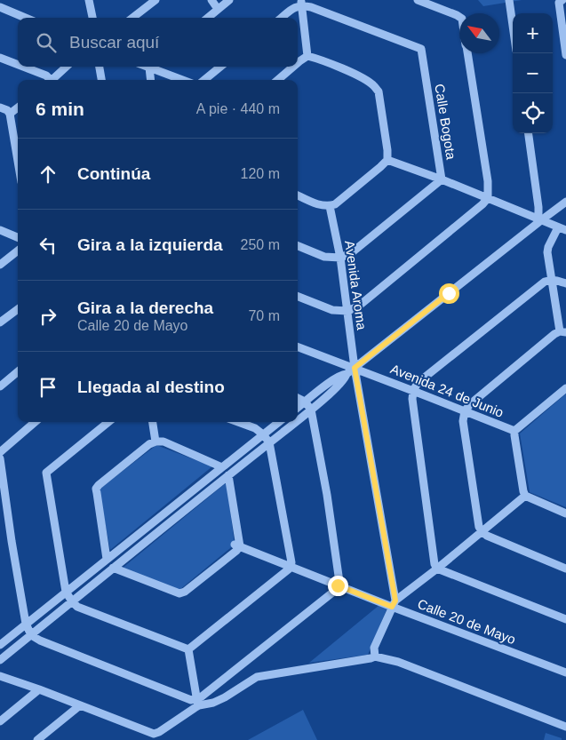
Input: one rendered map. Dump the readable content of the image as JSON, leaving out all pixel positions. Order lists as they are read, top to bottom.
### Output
{
  "streets": {
    "street": [
      "Calle Bogota",
      "Avenida Aroma",
      "Avenida 24 de Junio",
      "Calle 20 de Mayo"
    ]
  },
  "crossings": [
    ["Calle Bogota", "Avenida Aroma"],
    ["Avenida Aroma", "Avenida 24 de Junio"],
    ["Avenida Aroma", "Calle 20 de Mayo"]
  ],
  "north": "top left",
  "page": {
    "map_buttons": ["+", "−"],
    "search": "Buscar aquí",
    "heading": ["6 min", "A pie · 440 m"],
    "list": [
      ["Continúa", "120 m"],
      ["Gira a la izquierda", "250 m"],
      ["Gira a la derecha", "Calle 20 de Mayo", "70 m"],
      "Llegada al destino"
    ]
  }
}
